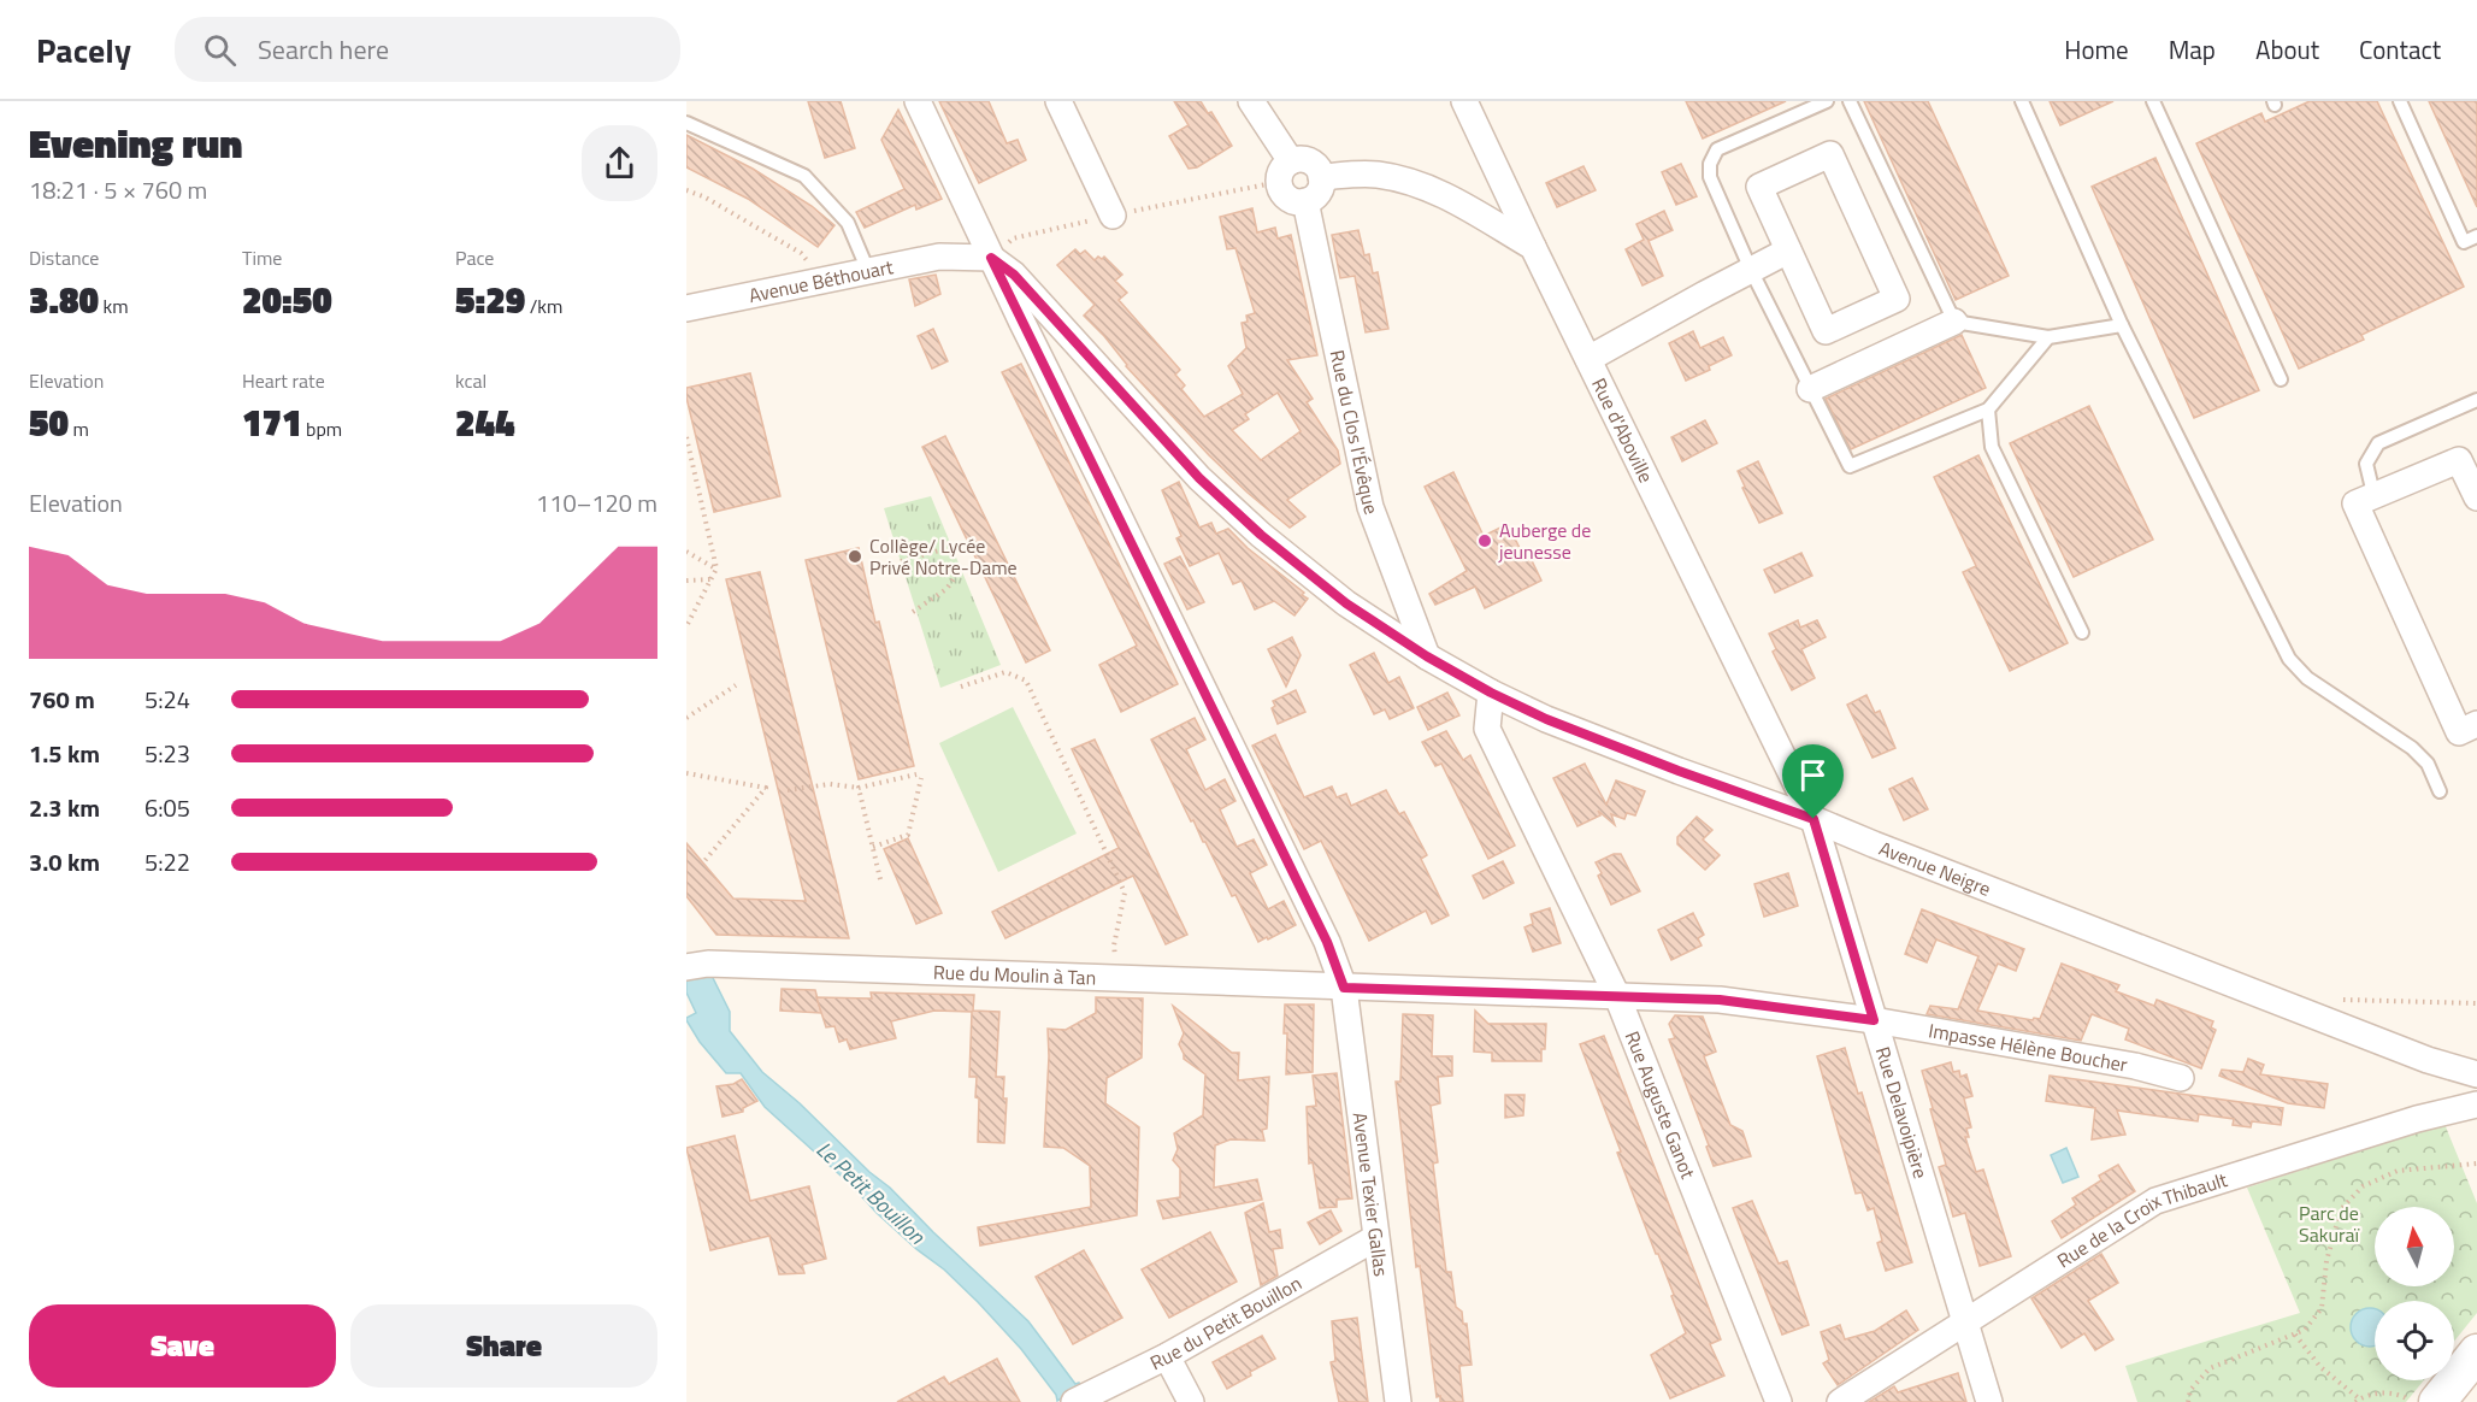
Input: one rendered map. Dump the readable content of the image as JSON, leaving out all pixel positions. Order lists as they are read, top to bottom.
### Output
{
  "streets": {
    "street": [
      "Avenue Béthouart",
      "Rue d'Aboville",
      "Rue du Clos l'Évêque",
      "Avenue Neigre",
      "Rue du Moulin à Tan",
      "Impasse Hélène Boucher",
      "Rue Auguste Ganot",
      "Rue Delavoipière",
      "Avenue Texier Gallas",
      "Rue de la Croix Thibault",
      "Rue du Petit Bouillon"
    ]
  },
  "crossings": [
    ["Avenue Béthouart", "Avenue Neigre"],
    ["Avenue Béthouart", "Avenue Texier Gallas"],
    ["Rue d'Aboville", "Avenue Neigre"],
    ["Rue d'Aboville", "Rue Delavoipière"],
    ["Rue du Clos l'Évêque", "Avenue Neigre"],
    ["Avenue Neigre", "Rue Auguste Ganot"],
    ["Avenue Neigre", "Rue Delavoipière"],
    ["Avenue Neigre", "Avenue Texier Gallas"],
    ["Rue du Moulin à Tan", "Impasse Hélène Boucher"],
    ["Rue du Moulin à Tan", "Rue Auguste Ganot"],
    ["Rue du Moulin à Tan", "Avenue Texier Gallas"],
    ["Impasse Hélène Boucher", "Rue Auguste Ganot"],
    ["Impasse Hélène Boucher", "Rue Delavoipière"],
    ["Rue Delavoipière", "Rue de la Croix Thibault"],
    ["Avenue Texier Gallas", "Rue du Petit Bouillon"]
  ],
  "water": ["Le Petit Bouillon"],
  "parks": ["Parc de Sakuraï"],
  "places": ["Auberge de jeunesse", "Collège/ Lycée Privé Notre-Dame"],
  "north": "top",
  "page": {
    "header": "Pacely",
    "search": "Search here",
    "nav": [
      "Home",
      "Map",
      "About",
      "Contact"
    ],
    "heading": ["Evening run", "18:21 · 5 × 760 m"],
    "stats": [
      ["Distance", "3.80 km"],
      ["Time", "20:50"],
      ["Pace", "5:29 /km"],
      ["Elevation", "50 m"],
      ["Heart rate", "171 bpm"],
      ["kcal", "244"]
    ],
    "chart": ["Elevation", "110–120 m"],
    "list": [
      {
        "name": "760 m",
        "note": "5:24"
      },
      {
        "name": "1.5 km",
        "note": "5:23"
      },
      {
        "name": "2.3 km",
        "note": "6:05"
      },
      {
        "name": "3.0 km",
        "note": "5:22"
      }
    ],
    "buttons": ["Save", "Share"]
  }
}
